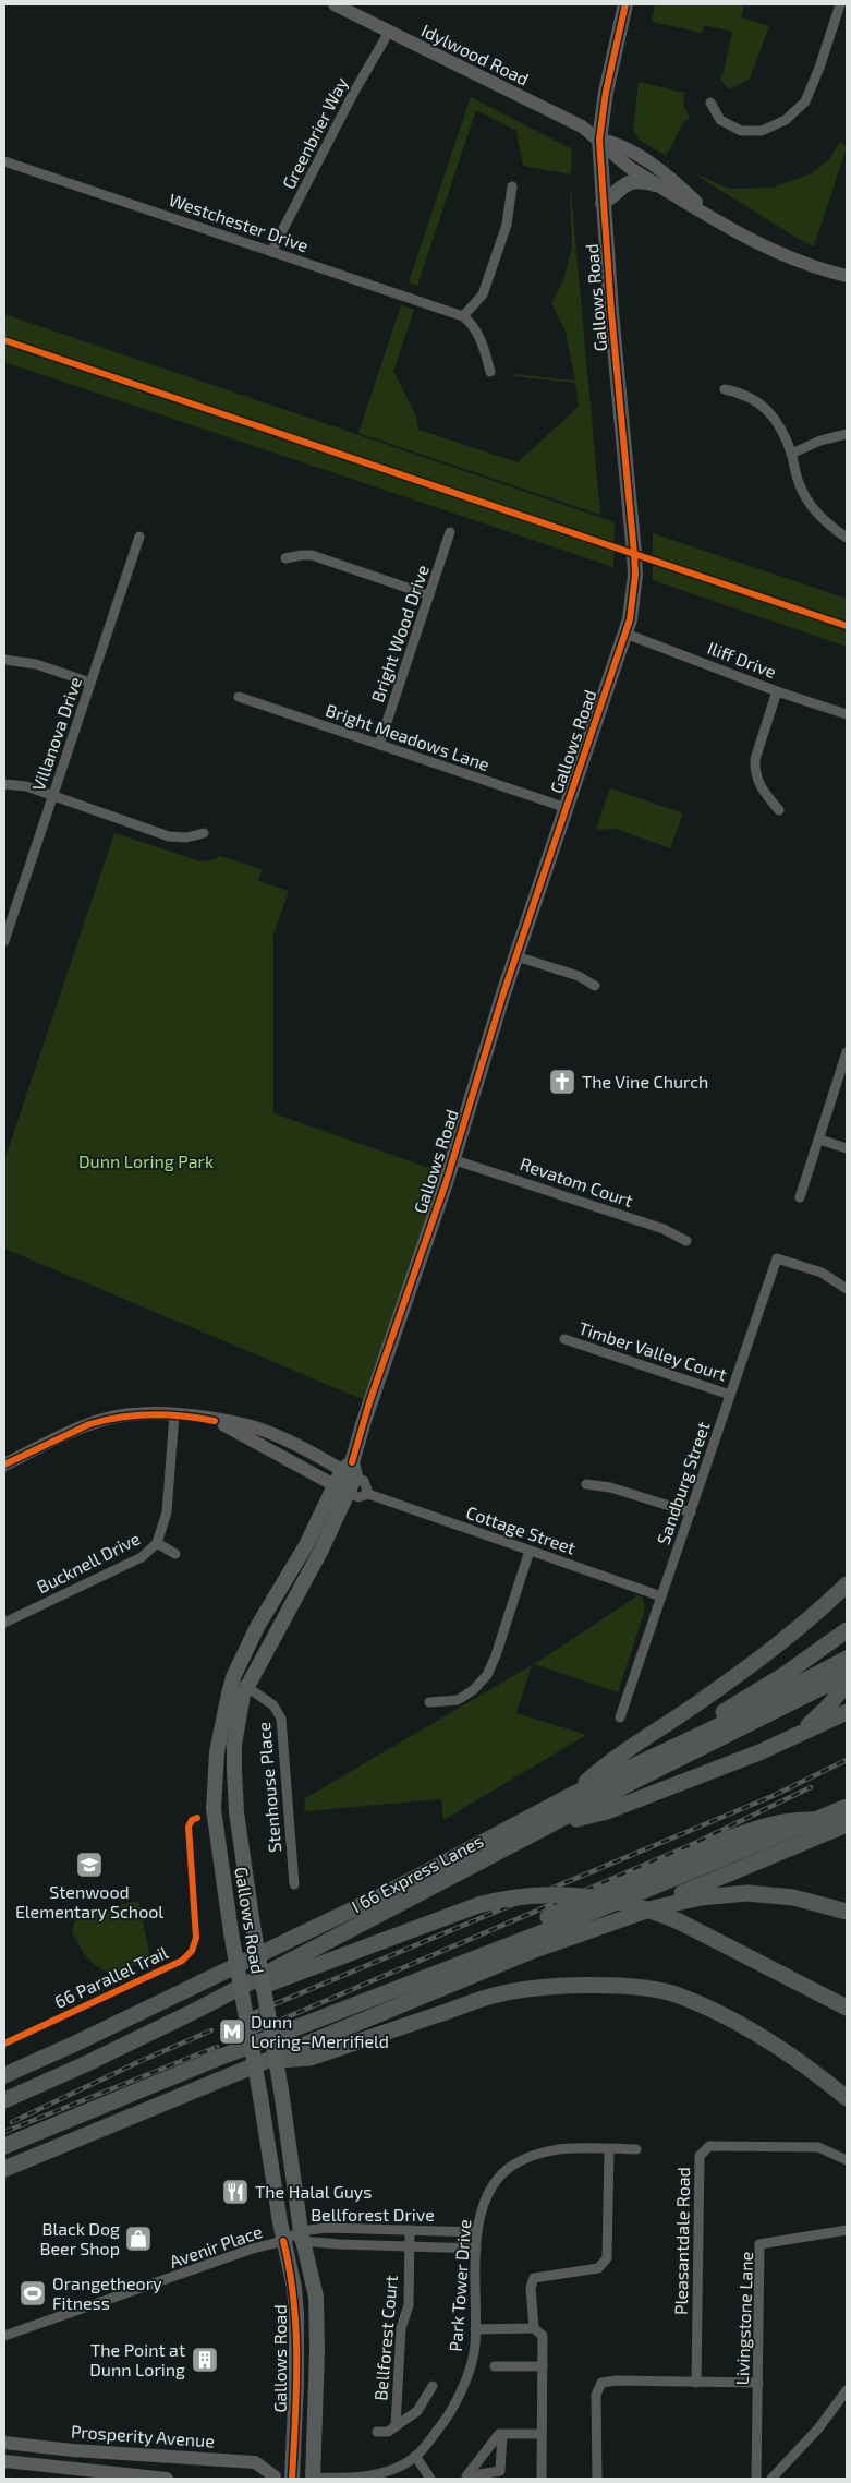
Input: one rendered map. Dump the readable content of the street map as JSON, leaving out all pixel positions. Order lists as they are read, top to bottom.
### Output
{
  "streets": {
    "highway": ["I 66 Express Lanes"],
    "main road": [
      "Idylwood Road",
      "Gallows Road",
      "Cottage Street",
      "Prosperity Avenue"
    ],
    "street": [
      "Greenbrier Way",
      "Westchester Drive",
      "Bright Wood Drive",
      "Iliff Drive",
      "Villanova Drive",
      "Bright Meadows Lane",
      "Revatom Court",
      "Timber Valley Court",
      "Sandburg Street",
      "Bucknell Drive",
      "Stenhouse Place",
      "Bellforest Drive",
      "Pleasantdale Road",
      "Avenir Place",
      "Park Tower Drive",
      "Livingstone Lane",
      "Bellforest Court"
    ],
    "cycle path": ["66 Parallel Trail"]
  },
  "crossings": [
    ["Idylwood Road", "Greenbrier Way"],
    ["Idylwood Road", "Gallows Road"],
    ["Greenbrier Way", "Westchester Drive"],
    ["Gallows Road", "Iliff Drive"],
    ["Gallows Road", "Bright Meadows Lane"],
    ["Gallows Road", "Revatom Court"],
    ["Gallows Road", "Cottage Street"],
    ["Gallows Road", "Stenhouse Place"],
    ["Gallows Road", "Bellforest Drive"],
    ["Gallows Road", "Avenir Place"],
    ["Gallows Road", "Park Tower Drive"],
    ["Gallows Road", "Prosperity Avenue"],
    ["Bright Wood Drive", "Bright Meadows Lane"],
    ["Timber Valley Court", "Sandburg Street"],
    ["Sandburg Street", "Cottage Street"],
    ["Cottage Street", "Bucknell Drive"],
    ["Bellforest Drive", "Avenir Place"],
    ["Bellforest Drive", "Park Tower Drive"],
    ["Bellforest Drive", "Bellforest Court"],
    ["Park Tower Drive", "Prosperity Avenue"]
  ],
  "parks": ["Dunn Loring Park"],
  "places": {
    "church": ["The Vine Church"],
    "school or university": ["Stenwood Elementary School"],
    "metro station": ["Dunn Loring–Merrifield"],
    "restaurant": ["The Halal Guys"],
    "shop": ["Black Dog Beer Shop"],
    "sports": ["Orangetheory Fitness"],
    "building": ["The Point at Dunn Loring"]
  }
}
